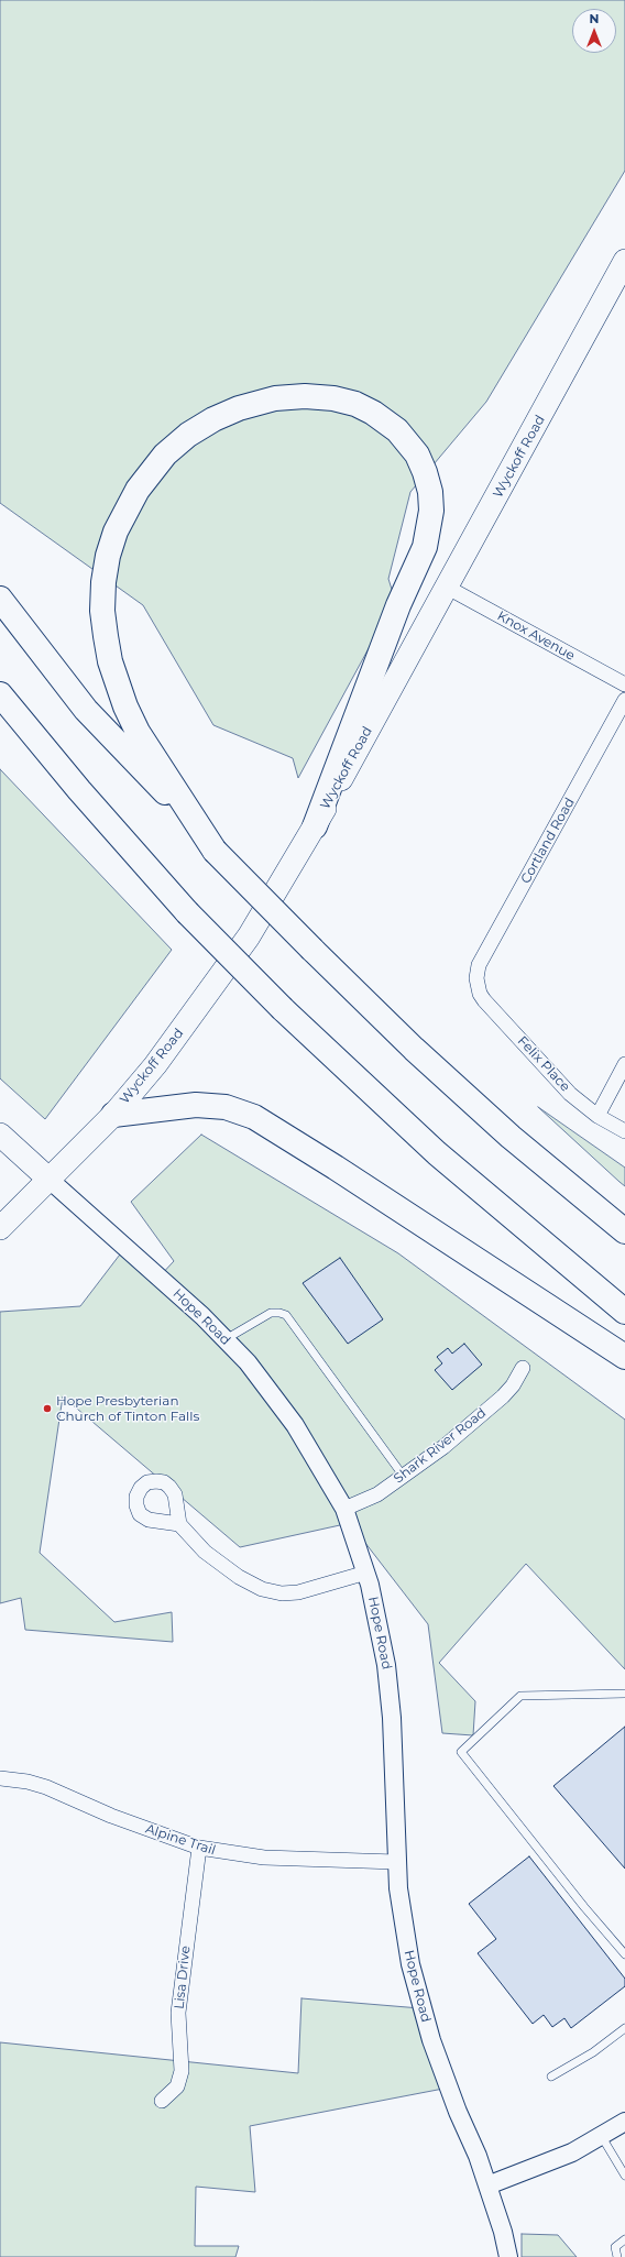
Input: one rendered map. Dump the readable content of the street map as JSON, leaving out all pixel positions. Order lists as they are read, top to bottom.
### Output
{
  "streets": {
    "main road": ["Wyckoff Road", "Hope Road"],
    "street": [
      "Knox Avenue",
      "Cortland Road",
      "Felix Place",
      "Shark River Road",
      "Alpine Trail",
      "Lisa Drive"
    ]
  },
  "crossings": [
    ["Wyckoff Road", "Knox Avenue"],
    ["Wyckoff Road", "Hope Road"],
    ["Cortland Road", "Felix Place"],
    ["Hope Road", "Shark River Road"],
    ["Hope Road", "Alpine Trail"],
    ["Alpine Trail", "Lisa Drive"]
  ],
  "places": ["Hope Presbyterian Church of Tinton Falls"],
  "north": "top"
}
